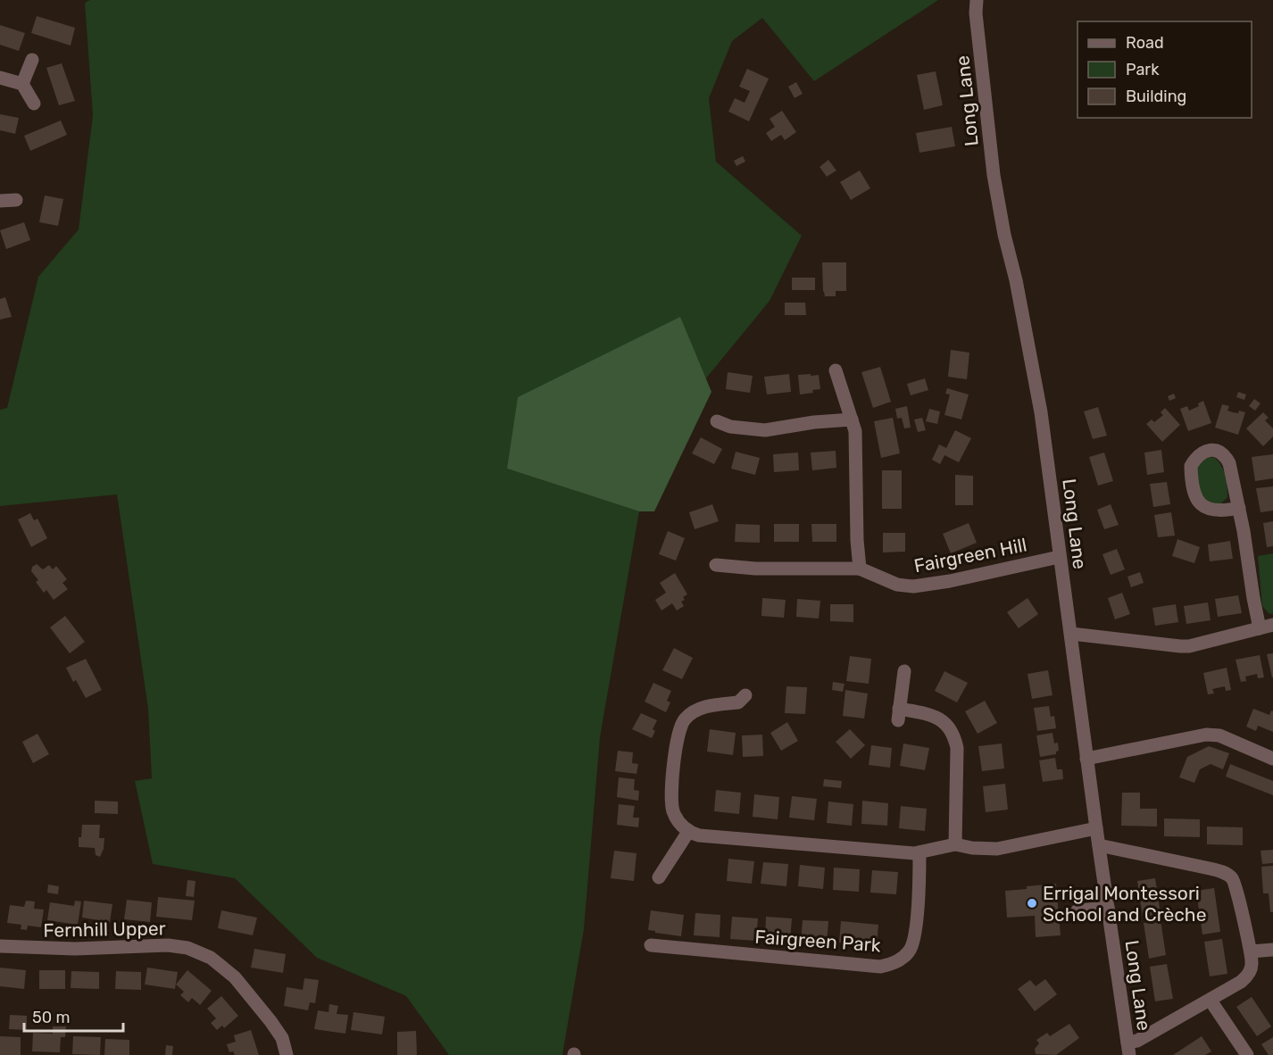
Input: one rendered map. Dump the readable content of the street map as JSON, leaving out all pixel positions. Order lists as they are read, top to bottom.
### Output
{
  "streets": {
    "street": [
      "Long Lane",
      "Fairgreen Hill",
      "Fernhill Upper",
      "Fairgreen Park"
    ]
  },
  "crossings": [
    ["Long Lane", "Fairgreen Hill"]
  ],
  "places": ["Errigal Montessori School and Crèche"],
  "legend": ["Road", "Park", "Building"],
  "scale_bar": "50 m"
}
